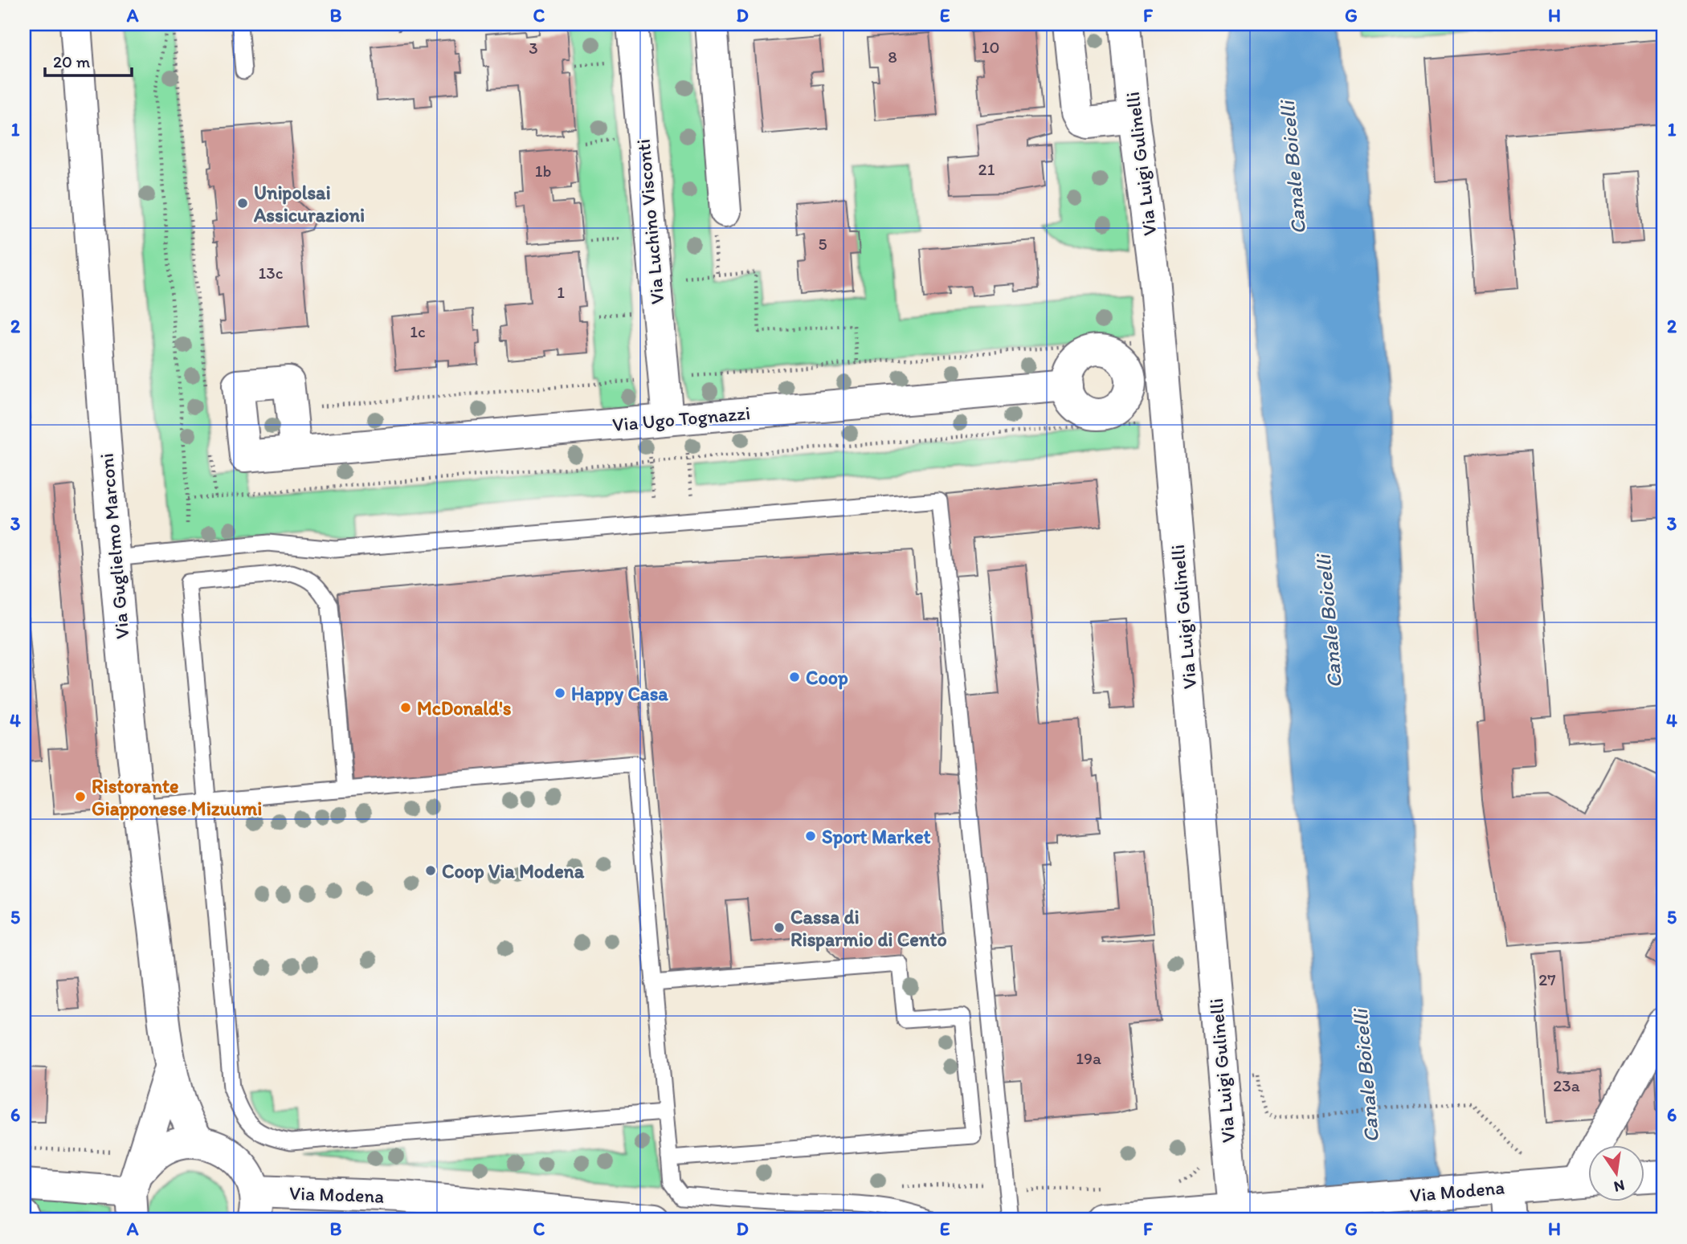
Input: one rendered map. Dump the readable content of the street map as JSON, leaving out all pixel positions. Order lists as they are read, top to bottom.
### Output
{
  "streets": {
    "street": [
      "Via Luigi Gulinelli",
      "Via Luchino Visconti",
      "Via Ugo Tognazzi",
      "Via Guglielmo Marconi",
      "Via Modena"
    ]
  },
  "crossings": [
    ["Via Luigi Gulinelli", "Via Modena"],
    ["Via Luchino Visconti", "Via Ugo Tognazzi"]
  ],
  "water": ["Canale Boicelli"],
  "places": [
    "Unipolsai Assicurazioni",
    "Coop",
    "Happy Casa",
    "McDonald's",
    "Ristorante Giapponese Mizuumi",
    "Sport Market",
    "Coop Via Modena",
    "Cassa di Risparmio di Cento"
  ],
  "house_numbers": [
    "10",
    "3",
    "8",
    "21",
    "1b",
    "5",
    "13c",
    "1",
    "1c",
    "27",
    "19a",
    "23a"
  ],
  "scale_bar": "20 m",
  "north": "bottom",
  "grid": {
    "columns": [
      "A",
      "B",
      "C",
      "D",
      "E",
      "F",
      "G",
      "H"
    ],
    "rows": [
      "1",
      "2",
      "3",
      "4",
      "5",
      "6"
    ]
  }
}
